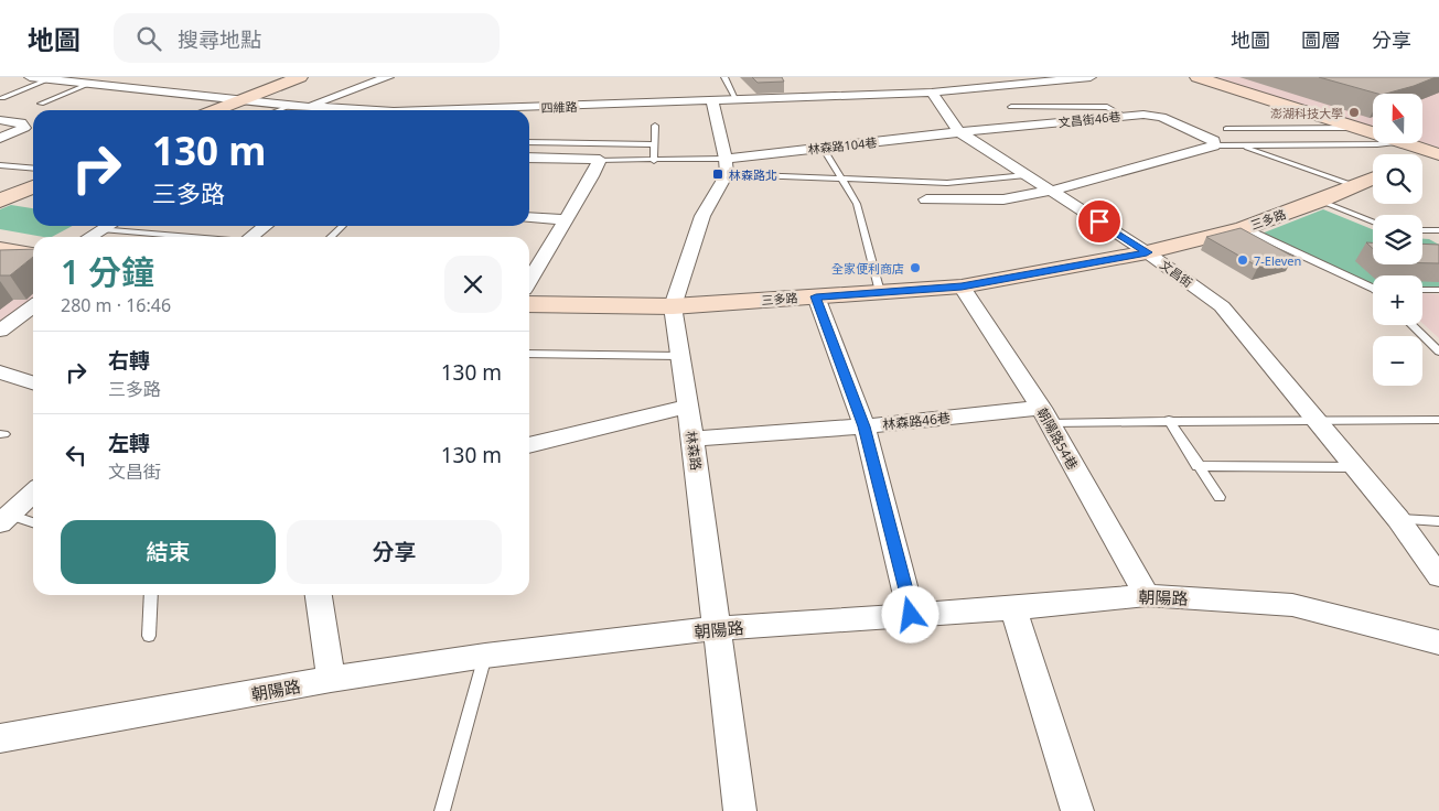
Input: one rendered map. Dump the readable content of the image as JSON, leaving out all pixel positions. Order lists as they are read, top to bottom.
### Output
{
  "streets": {
    "street": [
      "四維路",
      "文昌街46巷",
      "林森路104巷",
      "三多路",
      "文昌街",
      "林森路46巷",
      "朝陽路54巷",
      "林森路",
      "朝陽路"
    ]
  },
  "crossings": [
    ["四維路", "文昌街"],
    ["文昌街46巷", "林森路104巷"],
    ["文昌街46巷", "文昌街"],
    ["林森路104巷", "文昌街"],
    ["林森路104巷", "林森路"],
    ["三多路", "文昌街"],
    ["三多路", "朝陽路54巷"],
    ["三多路", "林森路"],
    ["林森路46巷", "朝陽路54巷"],
    ["林森路46巷", "林森路"],
    ["朝陽路54巷", "朝陽路"],
    ["林森路", "朝陽路"]
  ],
  "places": {
    "other": ["澎湖科技大學", "7-Eleven", "全家便利商店"],
    "transit": ["林森路北"]
  },
  "north": "top",
  "page": {
    "header": "地圖",
    "search": "搜尋地點",
    "nav": ["地圖", "圖層", "分享"],
    "map_buttons": ["+", "−"],
    "turn": ["130 m", "三多路"],
    "heading": ["1 分鐘", "280 m · 16:46"],
    "list": [
      {
        "name": "右轉",
        "note": "三多路",
        "value": "130 m"
      },
      {
        "name": "左轉",
        "note": "文昌街",
        "value": "130 m"
      }
    ],
    "buttons": ["結束", "分享"]
  }
}
